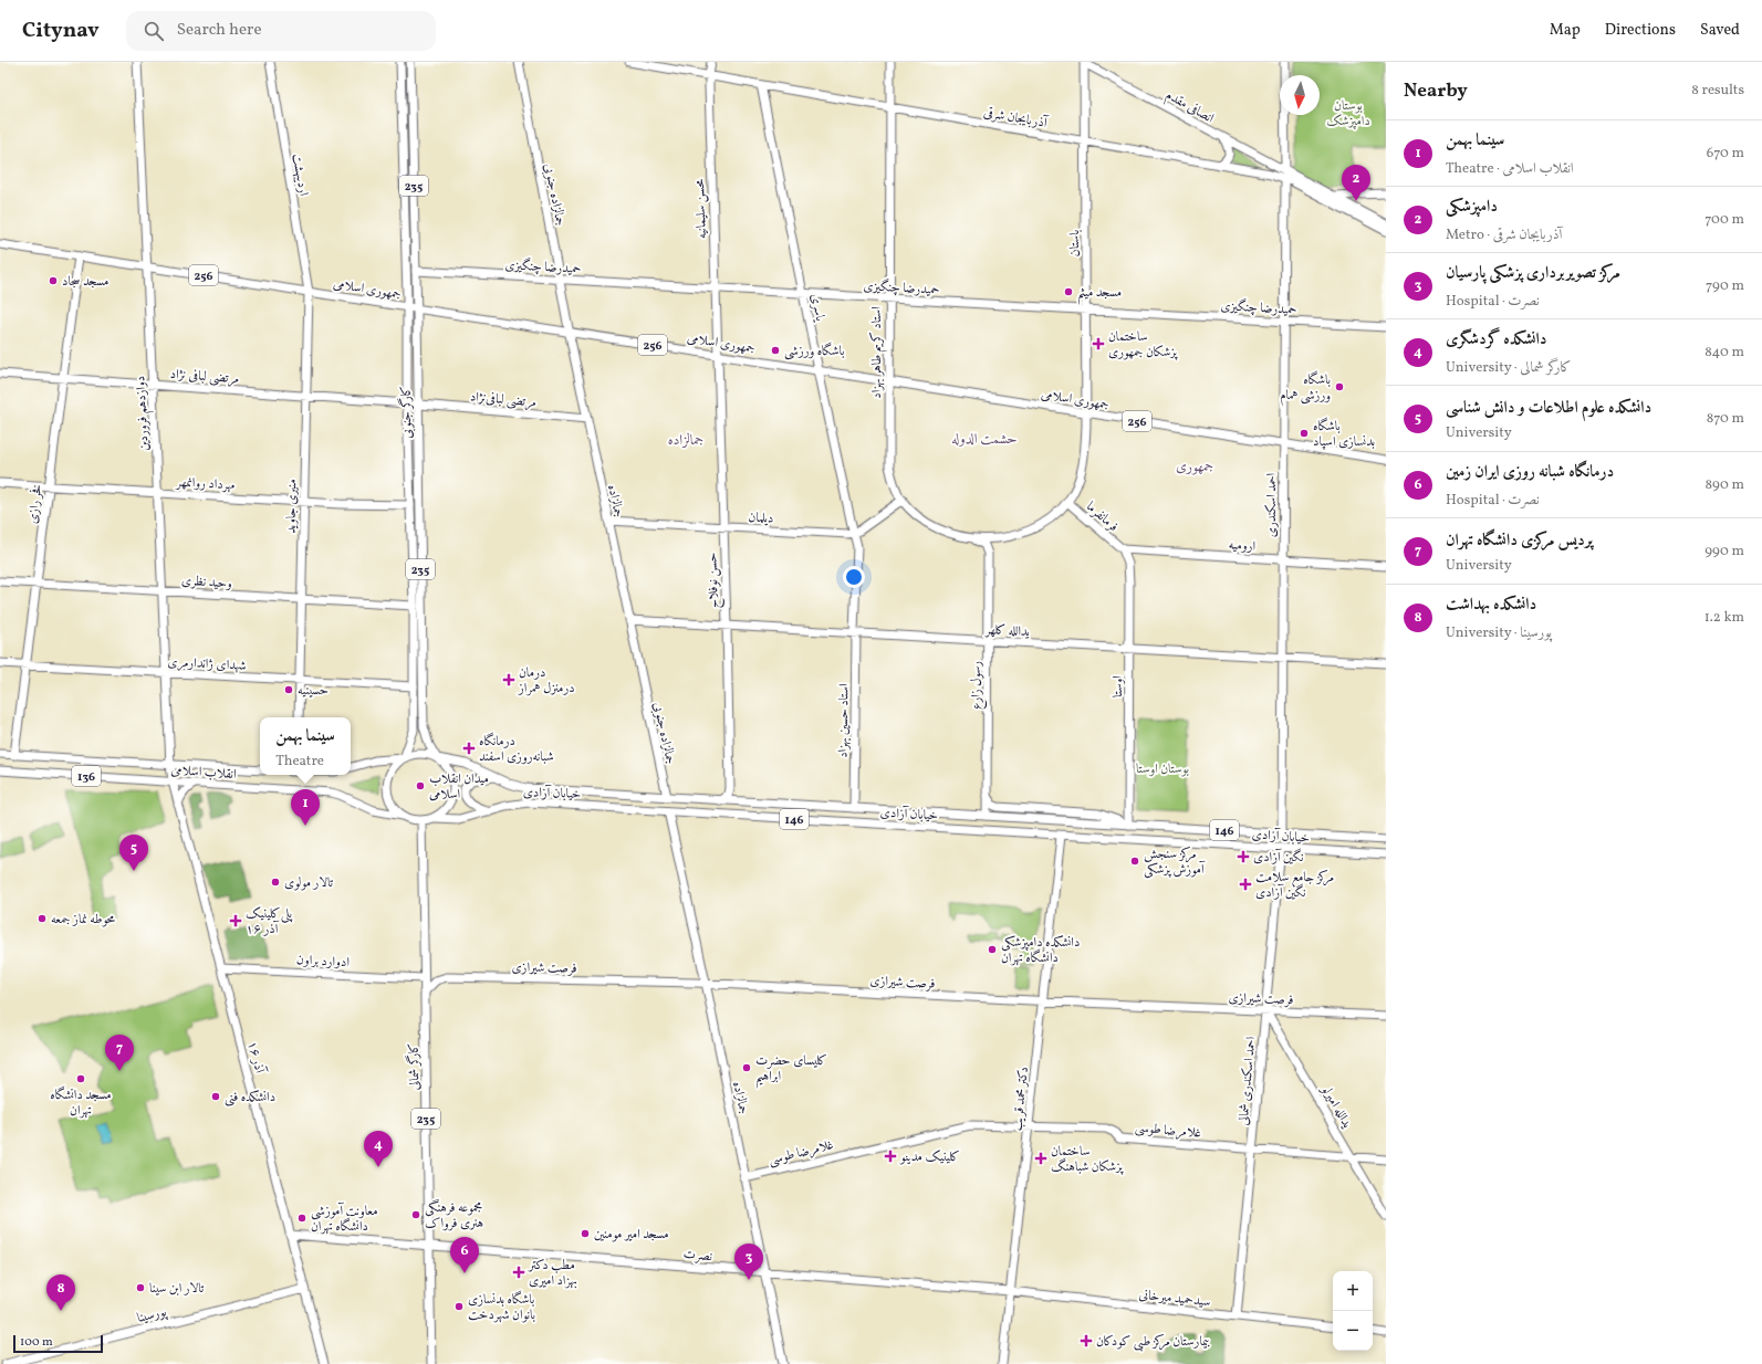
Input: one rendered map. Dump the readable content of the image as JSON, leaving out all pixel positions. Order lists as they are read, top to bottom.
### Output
{
  "streets": {
    "main road": [
      "انصافی مقدم",
      "آذربایجان شرقی",
      "اردیبهشت",
      "235",
      "جمالزاده جنوبی",
      "محسن سلیمانیه",
      "باستان",
      "حمیدرضا چنگیزی",
      "256",
      "جمهوری اسلامی",
      "یاسری",
      "استاد کریم طاهر بهزاد",
      "مرتضی لبافی نژاد",
      "مرتضی لبافی‌نژاد",
      "کارگر جنوبی",
      "دوازدهم فروردین",
      "مهرداد روانمهر",
      "جمالزاده",
      "فخر رازی",
      "احمد اسکندری",
      "منیری جاوید",
      "فرمانفرما",
      "دیلمان",
      "ارومیه",
      "حسن نوفلاح",
      "وحید نظری",
      "یدالله کلهر",
      "شهدای ژاندارمری",
      "رسول زارع",
      "اوستا",
      "استاد حسین بهزاد",
      "انقلاب اسلامی",
      "136",
      "خیابان آزادی",
      "146",
      "ادوارد براون",
      "فرصت شیرازی",
      "۱۶ آذر",
      "کارگر شمالی",
      "احمد اسکندری شمالی",
      "دکتر محمد قریب",
      "یدالله امیرلو",
      "غلامرضا طوسی",
      "نصرت",
      "سیدحمید میرخانی",
      "پورسینا"
    ]
  },
  "crossings": [
    ["انصافی مقدم", "آذربایجان شرقی"],
    ["انصافی مقدم", "باستان"],
    ["انصافی مقدم", "احمد اسکندری"],
    ["آذربایجان شرقی", "محسن سلیمانیه"],
    ["آذربایجان شرقی", "باستان"],
    ["آذربایجان شرقی", "یاسری"],
    ["آذربایجان شرقی", "استاد کریم طاهر بهزاد"],
    ["آذربایجان شرقی", "احمد اسکندری"],
    ["اردیبهشت", "جمهوری اسلامی"],
    ["اردیبهشت", "منیری جاوید"],
    ["235", "جمهوری اسلامی"],
    ["235", "کارگر جنوبی"],
    ["جمالزاده جنوبی", "حمیدرضا چنگیزی"],
    ["جمالزاده جنوبی", "جمهوری اسلامی"],
    ["جمالزاده جنوبی", "جمالزاده"],
    ["جمالزاده جنوبی", "خیابان آزادی"],
    ["محسن سلیمانیه", "حمیدرضا چنگیزی"],
    ["محسن سلیمانیه", "جمهوری اسلامی"],
    ["محسن سلیمانیه", "حسن نوفلاح"],
    ["باستان", "حمیدرضا چنگیزی"],
    ["باستان", "جمهوری اسلامی"],
    ["باستان", "استاد کریم طاهر بهزاد"],
    ["باستان", "فرمانفرما"],
    ["حمیدرضا چنگیزی", "یاسری"],
    ["حمیدرضا چنگیزی", "استاد کریم طاهر بهزاد"],
    ["حمیدرضا چنگیزی", "کارگر جنوبی"],
    ["حمیدرضا چنگیزی", "احمد اسکندری"],
    ["جمهوری اسلامی", "یاسری"],
    ["جمهوری اسلامی", "استاد کریم طاهر بهزاد"],
    ["جمهوری اسلامی", "کارگر جنوبی"],
    ["جمهوری اسلامی", "دوازدهم فروردین"],
    ["جمهوری اسلامی", "جمالزاده"],
    ["جمهوری اسلامی", "فخر رازی"],
    ["جمهوری اسلامی", "احمد اسکندری"],
    ["جمهوری اسلامی", "منیری جاوید"],
    ["جمهوری اسلامی", "حسن نوفلاح"],
    ["یاسری", "دیلمان"],
    ["یاسری", "استاد حسین بهزاد"],
    ["استاد کریم طاهر بهزاد", "فرمانفرما"],
    ["مرتضی لبافی نژاد", "مرتضی لبافی‌نژاد"],
    ["مرتضی لبافی نژاد", "کارگر جنوبی"],
    ["مرتضی لبافی نژاد", "دوازدهم فروردین"],
    ["مرتضی لبافی نژاد", "فخر رازی"],
    ["مرتضی لبافی نژاد", "منیری جاوید"],
    ["مرتضی لبافی‌نژاد", "کارگر جنوبی"],
    ["مرتضی لبافی‌نژاد", "جمالزاده"],
    ["کارگر جنوبی", "مهرداد روانمهر"],
    ["کارگر جنوبی", "وحید نظری"],
    ["کارگر جنوبی", "شهدای ژاندارمری"],
    ["کارگر جنوبی", "انقلاب اسلامی"],
    ["کارگر جنوبی", "خیابان آزادی"],
    ["کارگر جنوبی", "کارگر شمالی"],
    ["دوازدهم فروردین", "مهرداد روانمهر"],
    ["دوازدهم فروردین", "وحید نظری"],
    ["دوازدهم فروردین", "شهدای ژاندارمری"],
    ["دوازدهم فروردین", "انقلاب اسلامی"],
    ["دوازدهم فروردین", "۱۶ آذر"],
    ["مهرداد روانمهر", "فخر رازی"],
    ["مهرداد روانمهر", "منیری جاوید"],
    ["جمالزاده", "دیلمان"],
    ["جمالزاده", "یدالله کلهر"],
    ["جمالزاده", "خیابان آزادی"],
    ["جمالزاده", "فرصت شیرازی"],
    ["جمالزاده", "غلامرضا طوسی"],
    ["جمالزاده", "نصرت"],
    ["فخر رازی", "وحید نظری"],
    ["فخر رازی", "شهدای ژاندارمری"],
    ["فخر رازی", "انقلاب اسلامی"],
    ["احمد اسکندری", "ارومیه"],
    ["احمد اسکندری", "یدالله کلهر"],
    ["احمد اسکندری", "خیابان آزادی"],
    ["احمد اسکندری", "احمد اسکندری شمالی"],
    ["منیری جاوید", "وحید نظری"],
    ["منیری جاوید", "شهدای ژاندارمری"],
    ["فرمانفرما", "ارومیه"],
    ["فرمانفرما", "اوستا"],
    ["دیلمان", "حسن نوفلاح"],
    ["دیلمان", "استاد حسین بهزاد"],
    ["ارومیه", "اوستا"],
    ["حسن نوفلاح", "یدالله کلهر"],
    ["حسن نوفلاح", "خیابان آزادی"],
    ["یدالله کلهر", "رسول زارع"],
    ["یدالله کلهر", "اوستا"],
    ["یدالله کلهر", "استاد حسین بهزاد"],
    ["رسول زارع", "خیابان آزادی"],
    ["اوستا", "خیابان آزادی"],
    ["استاد حسین بهزاد", "خیابان آزادی"],
    ["انقلاب اسلامی", "خیابان آزادی"],
    ["انقلاب اسلامی", "۱۶ آذر"],
    ["انقلاب اسلامی", "کارگر شمالی"],
    ["خیابان آزادی", "کارگر شمالی"],
    ["خیابان آزادی", "احمد اسکندری شمالی"],
    ["خیابان آزادی", "دکتر محمد قریب"],
    ["ادوارد براون", "۱۶ آذر"],
    ["ادوارد براون", "کارگر شمالی"],
    ["فرصت شیرازی", "کارگر شمالی"],
    ["فرصت شیرازی", "احمد اسکندری شمالی"],
    ["فرصت شیرازی", "دکتر محمد قریب"],
    ["فرصت شیرازی", "یدالله امیرلو"],
    ["۱۶ آذر", "پورسینا"],
    ["کارگر شمالی", "نصرت"],
    ["احمد اسکندری شمالی", "یدالله امیرلو"],
    ["احمد اسکندری شمالی", "غلامرضا طوسی"],
    ["احمد اسکندری شمالی", "سیدحمید میرخانی"],
    ["دکتر محمد قریب", "غلامرضا طوسی"],
    ["دکتر محمد قریب", "نصرت"],
    ["دکتر محمد قریب", "سیدحمید میرخانی"],
    ["یدالله امیرلو", "غلامرضا طوسی"],
    ["نصرت", "سیدحمید میرخانی"]
  ],
  "districts": ["حشمت الدوله", "جمالزاده", "جمهوری"],
  "parks": ["بوستان دامپزشک", "بوستان اوستا"],
  "places": {
    "other": [
      "مسجد سجاد",
      "مسجد میثم",
      "باشگاه ورزشی",
      "باشگاه ورزشی همام",
      "باشگاه بدنسازی اسپاد",
      "حسینیه",
      "میدان انقلاب اسلامی",
      "مرکز سنجش آموزش پزشکی",
      "تالار مولوی",
      "محوطه نماز جمعه",
      "دانشکده دامپزشکی دانشگاه تهران",
      "کلیسای حضرت ابراهیم",
      "مسجد دانشگاه تهران",
      "دانشکده فنی",
      "مجموعه فرهنگی هنری فرواک",
      "معاونت آموزشی دانشگاه تهران",
      "مسجد امیر مومنین",
      "تالار ابن سینا",
      "باشگاه بدنسازی بانوان شهردخت"
    ],
    "health": [
      "ساختمان پزشکان جمهوری",
      "درمان درمنزل همراز",
      "درمانگاه شبانه‌روزی اسفند",
      "نگین آزادی",
      "مرکز جامع سلامت نگین آزادی",
      "پلی‌کلینیک ۱۶ آذر",
      "کلینیک مدینو",
      "ساختمان پزشکان شباهنگ",
      "مطب دکتر بهزاد امیری",
      "بیمارستان مرکز طبی کودکان"
    ]
  },
  "scale_bar": "100 m",
  "north": "bottom",
  "page": {
    "header": "Citynav",
    "search": "Search here",
    "nav": ["Map", "Directions", "Saved"],
    "heading": ["Nearby", "8 results"],
    "list": [
      {
        "mark": "1",
        "name": "سینما بهمن",
        "note": "Theatre · انقلاب اسلامی",
        "value": "670 m"
      },
      {
        "mark": "2",
        "name": "دامپزشکی",
        "note": "Metro · آذربایجان شرقی",
        "value": "700 m"
      },
      {
        "mark": "3",
        "name": "مرکز تصویربرداری پزشکی پارسیان",
        "note": "Hospital · نصرت",
        "value": "790 m"
      },
      {
        "mark": "4",
        "name": "دانشکده گردشگری",
        "note": "University · کارگر شمالی",
        "value": "840 m"
      },
      {
        "mark": "5",
        "name": "دانشکده علوم اطلاعات و دانش شناسی",
        "note": "University",
        "value": "870 m"
      },
      {
        "mark": "6",
        "name": "درمانگاه شبانه روزی ایران زمین",
        "note": "Hospital · نصرت",
        "value": "890 m"
      },
      {
        "mark": "7",
        "name": "پردیس مرکزی دانشگاه‌ تهران",
        "note": "University",
        "value": "990 m"
      },
      {
        "mark": "8",
        "name": "دانشکده بهداشت",
        "note": "University · پورسینا",
        "value": "1.2 km"
      }
    ],
    "pins": [
      "2",
      "1",
      "5",
      "7",
      "4",
      "6",
      "3",
      "8"
    ],
    "popup": ["سینما بهمن", "Theatre"],
    "map_buttons": ["+", "−"],
    "scale": "100 m"
  }
}
